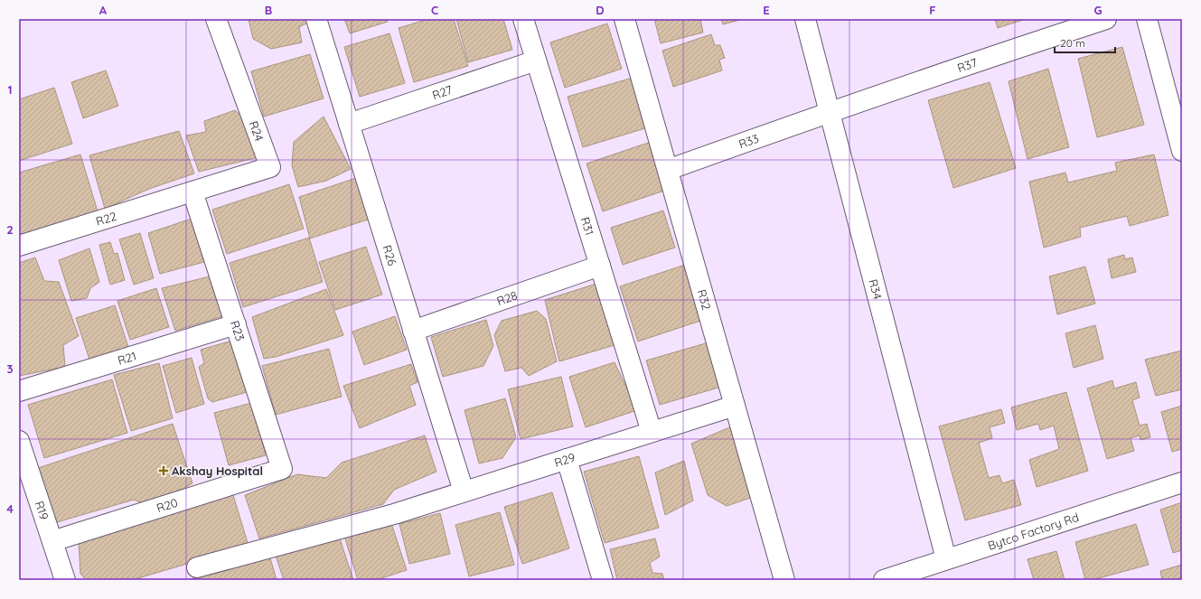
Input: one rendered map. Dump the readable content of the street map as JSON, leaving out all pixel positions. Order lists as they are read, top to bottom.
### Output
{
  "streets": {
    "street": [
      "R37",
      "R27",
      "R24",
      "R33",
      "R22",
      "R31",
      "R26",
      "R34",
      "R28",
      "R32",
      "R23",
      "R21",
      "R29",
      "R20",
      "R19",
      "Bytco Factory Rd"
    ]
  },
  "crossings": [
    ["R37", "R33"],
    ["R37", "R34"],
    ["R27", "R31"],
    ["R27", "R26"],
    ["R24", "R22"],
    ["R24", "R23"],
    ["R33", "R34"],
    ["R33", "R32"],
    ["R22", "R23"],
    ["R31", "R28"],
    ["R31", "R29"],
    ["R26", "R28"],
    ["R26", "R29"],
    ["R34", "Bytco Factory Rd"],
    ["R32", "R29"],
    ["R23", "R21"],
    ["R23", "R20"],
    ["R20", "R19"]
  ],
  "places": {
    "health": ["Akshay Hospital"]
  },
  "scale_bar": "20 m",
  "grid": {
    "columns": [
      "A",
      "B",
      "C",
      "D",
      "E",
      "F",
      "G"
    ],
    "rows": [
      "1",
      "2",
      "3",
      "4"
    ]
  }
}
